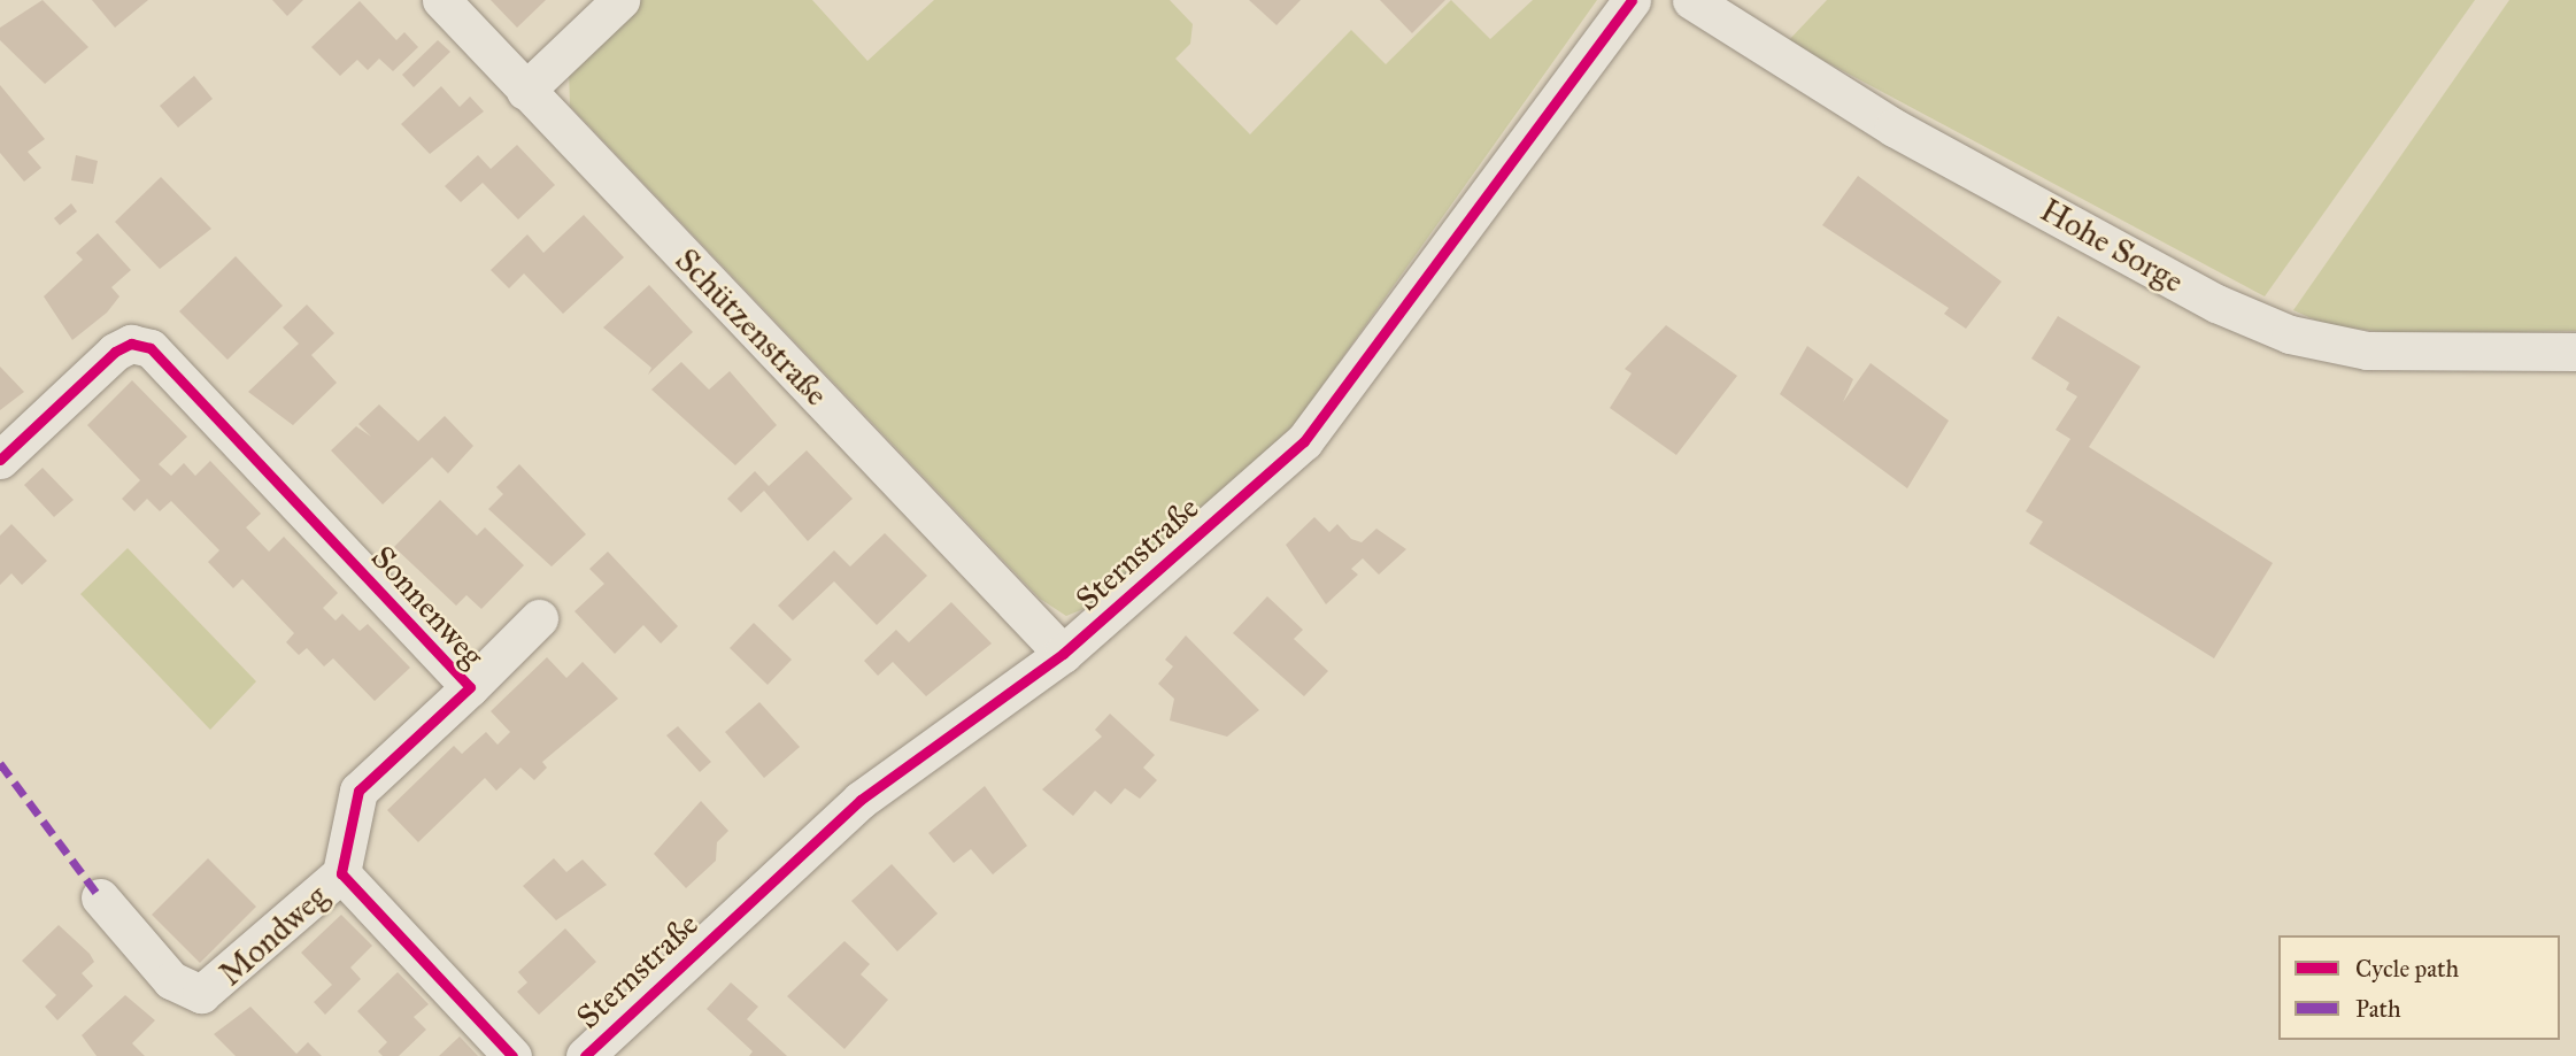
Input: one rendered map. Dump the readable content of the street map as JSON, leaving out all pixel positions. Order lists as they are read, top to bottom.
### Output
{
  "streets": {
    "street": [
      "Hohe Sorge",
      "Schützenstraße",
      "Sternstraße",
      "Sonnenweg",
      "Mondweg"
    ]
  },
  "crossings": [
    ["Schützenstraße", "Sternstraße"],
    ["Sonnenweg", "Mondweg"]
  ],
  "legend": ["Cycle path", "Path"]
}
